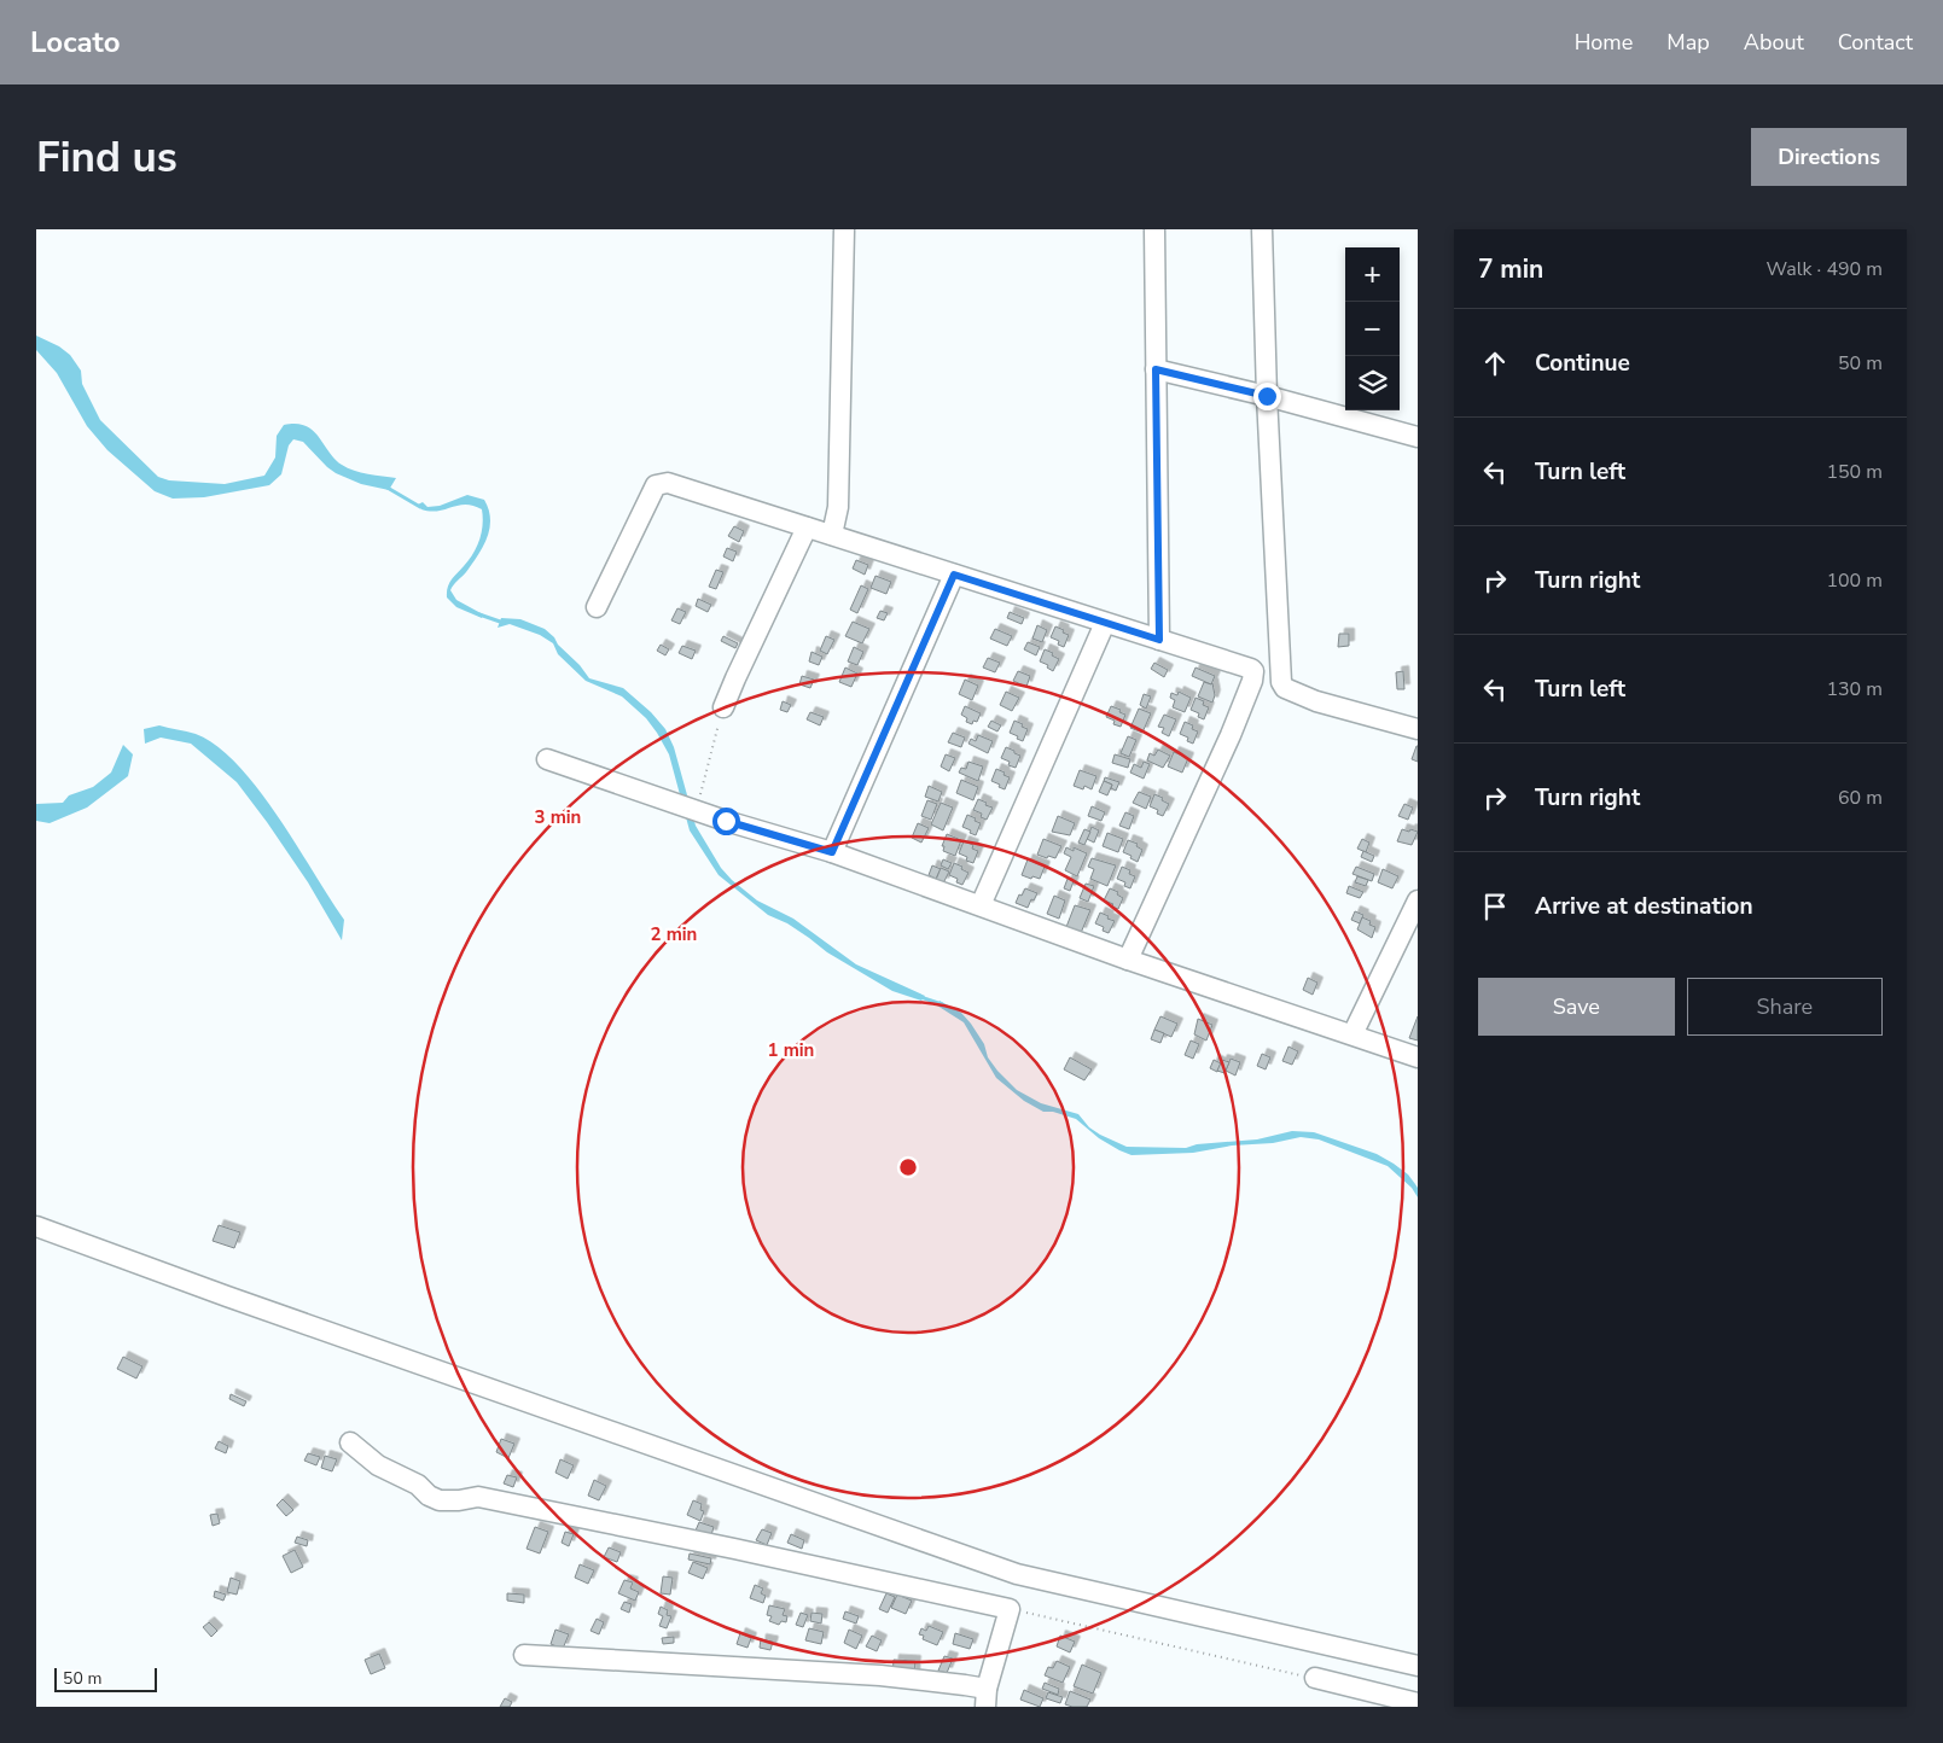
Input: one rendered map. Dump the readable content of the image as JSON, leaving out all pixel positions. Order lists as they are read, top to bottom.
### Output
{
  "scale_bar": "50 m",
  "page": {
    "header": "Locato",
    "nav": [
      "Home",
      "Map",
      "About",
      "Contact"
    ],
    "buttons": [
      "Directions",
      ["Save", "Share"]
    ],
    "title": "Find us",
    "heading": ["7 min", "Walk · 490 m"],
    "map_buttons": ["+", "−"],
    "list": [
      ["Continue", "50 m"],
      ["Turn left", "150 m"],
      ["Turn right", "100 m"],
      ["Turn left", "130 m"],
      ["Turn right", "60 m"],
      "Arrive at destination"
    ],
    "scale": "50 m"
  },
  "rings": ["3 min", "2 min", "1 min"]
}
